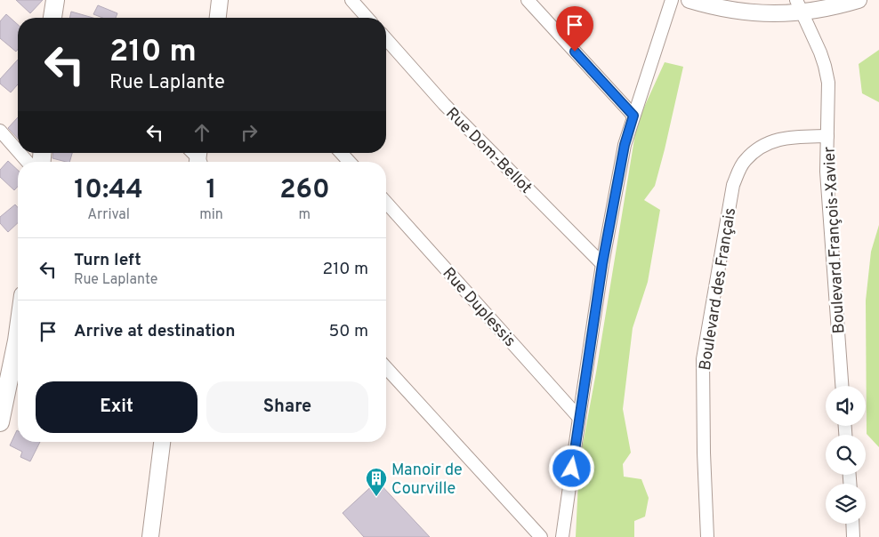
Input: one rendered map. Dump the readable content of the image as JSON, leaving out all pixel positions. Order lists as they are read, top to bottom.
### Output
{
  "streets": {
    "street": [
      "Rue Dom-Bellot",
      "Boulevard François-Xavier",
      "Boulevard des Français",
      "Rue Duplessis"
    ]
  },
  "crossings": [
    ["Boulevard François-Xavier", "Boulevard des Français"]
  ],
  "places": {
    "building": ["Manoir de Courville"]
  },
  "page": {
    "turn": ["210 m", "Rue Laplante"],
    "eta": [
      "10:44",
      "Arrival",
      "1",
      "min",
      "260",
      "m"
    ],
    "list": [
      {
        "name": "Turn left",
        "note": "Rue Laplante",
        "value": "210 m"
      },
      {
        "name": "Arrive at destination",
        "value": "50 m"
      }
    ],
    "buttons": ["Exit", "Share"]
  }
}
